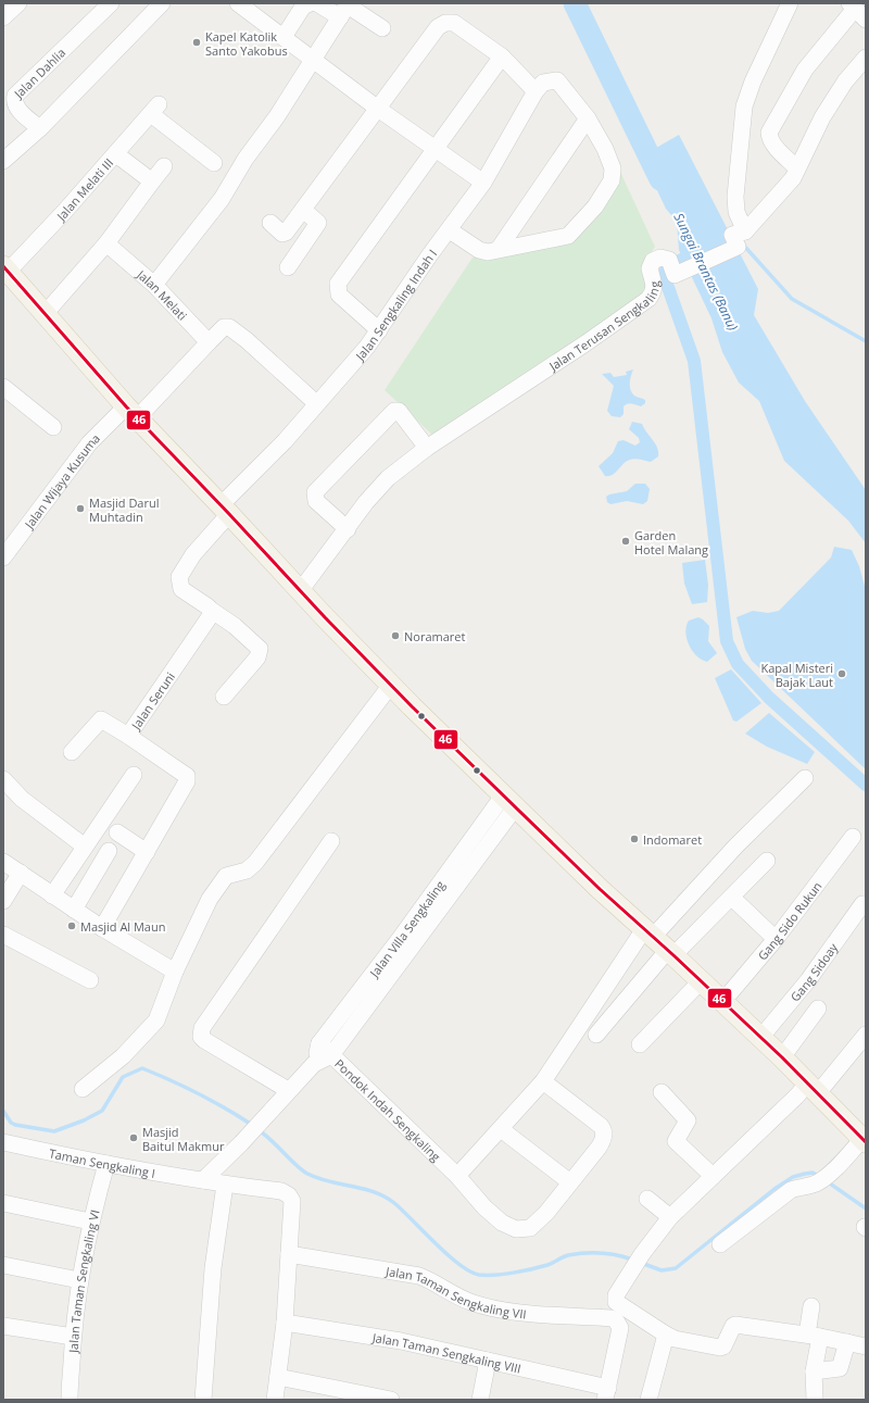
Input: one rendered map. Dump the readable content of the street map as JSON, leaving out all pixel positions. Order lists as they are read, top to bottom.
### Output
{
  "streets": {
    "street": [
      "Jalan Dahlia",
      "Jalan Melati III",
      "Jalan Melati",
      "Jalan Sengkaling Indah I",
      "Jalan Terusan Sengkaling",
      "Jalan Wijaya Kusuma",
      "Jalan Seruni",
      "Gang Sido Rukun",
      "Jalan Villa Sengkaling",
      "Gang Sidoay",
      "Pondok Indah Sengkaling",
      "Taman Sengkaling I",
      "Jalan Taman Sengkaling VI",
      "Jalan Taman Sengkaling VII",
      "Jalan Taman Sengkaling VIII"
    ]
  },
  "crossings": [
    ["Jalan Villa Sengkaling", "Pondok Indah Sengkaling"],
    ["Jalan Villa Sengkaling", "Taman Sengkaling I"],
    ["Taman Sengkaling I", "Jalan Taman Sengkaling VI"],
    ["Taman Sengkaling I", "Jalan Taman Sengkaling VII"],
    ["Jalan Taman Sengkaling VII", "Jalan Taman Sengkaling VIII"]
  ],
  "water": ["Sungai Brantas (Banu)"],
  "places": [
    "Kapel Katolik Santo Yakobus",
    "Masjid Darul Muhtadin",
    "Garden Hotel Malang",
    "Noramaret",
    "Kapal Misteri Bajak Laut",
    "Indomaret",
    "Masjid Al Maun",
    "Masjid Baitul Makmur"
  ],
  "lines": ["transit line 46"]
}
